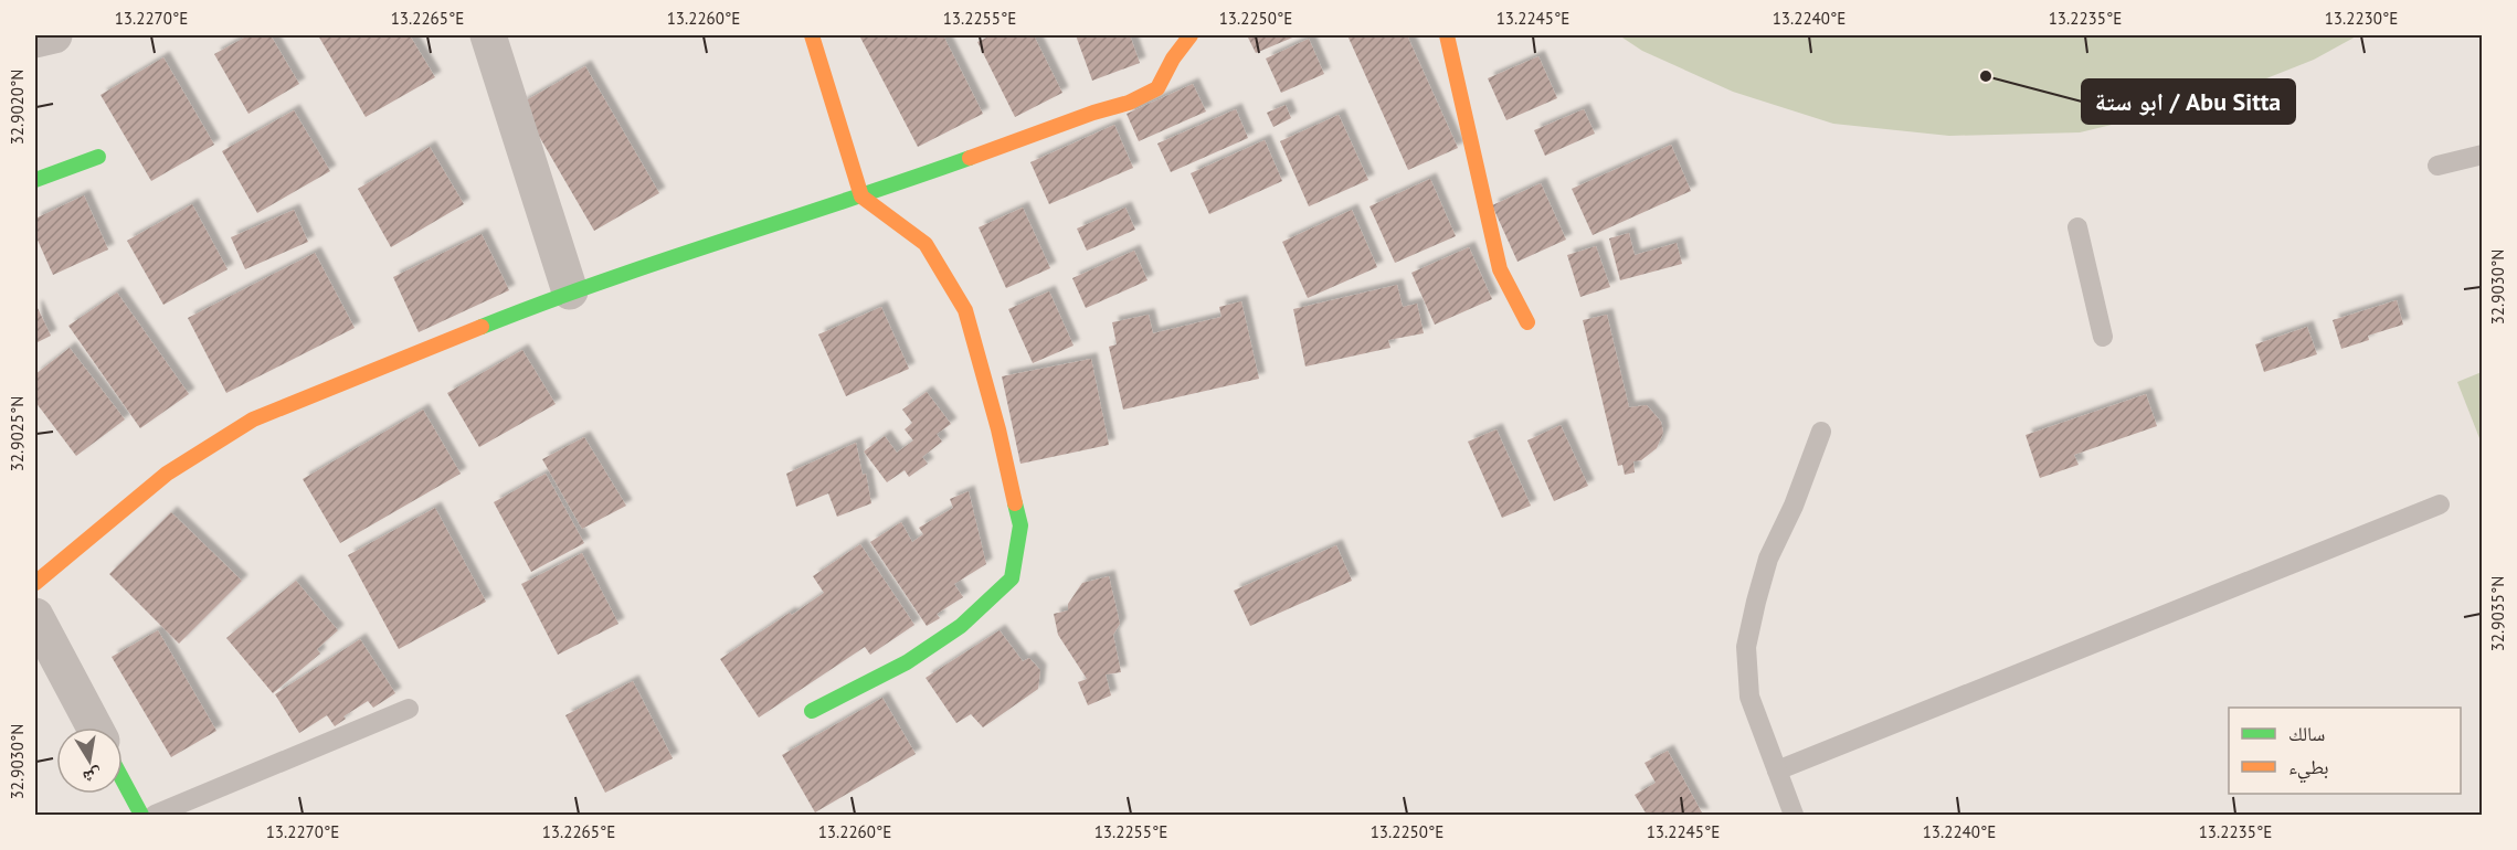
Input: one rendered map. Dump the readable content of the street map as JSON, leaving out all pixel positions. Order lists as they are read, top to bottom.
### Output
{
  "places": ["ابو ستة / Abu Sitta"],
  "legend": ["سالك", "بطيء"],
  "north": "bottom",
  "coordinates": [
    "13.2270°E",
    "13.2265°E",
    "13.2260°E",
    "13.2255°E",
    "13.2250°E",
    "13.2245°E",
    "13.2240°E",
    "13.2235°E",
    "13.2230°E",
    "32.9020°N",
    "32.9030°N",
    "32.9025°N",
    "32.9035°N"
  ]
}
